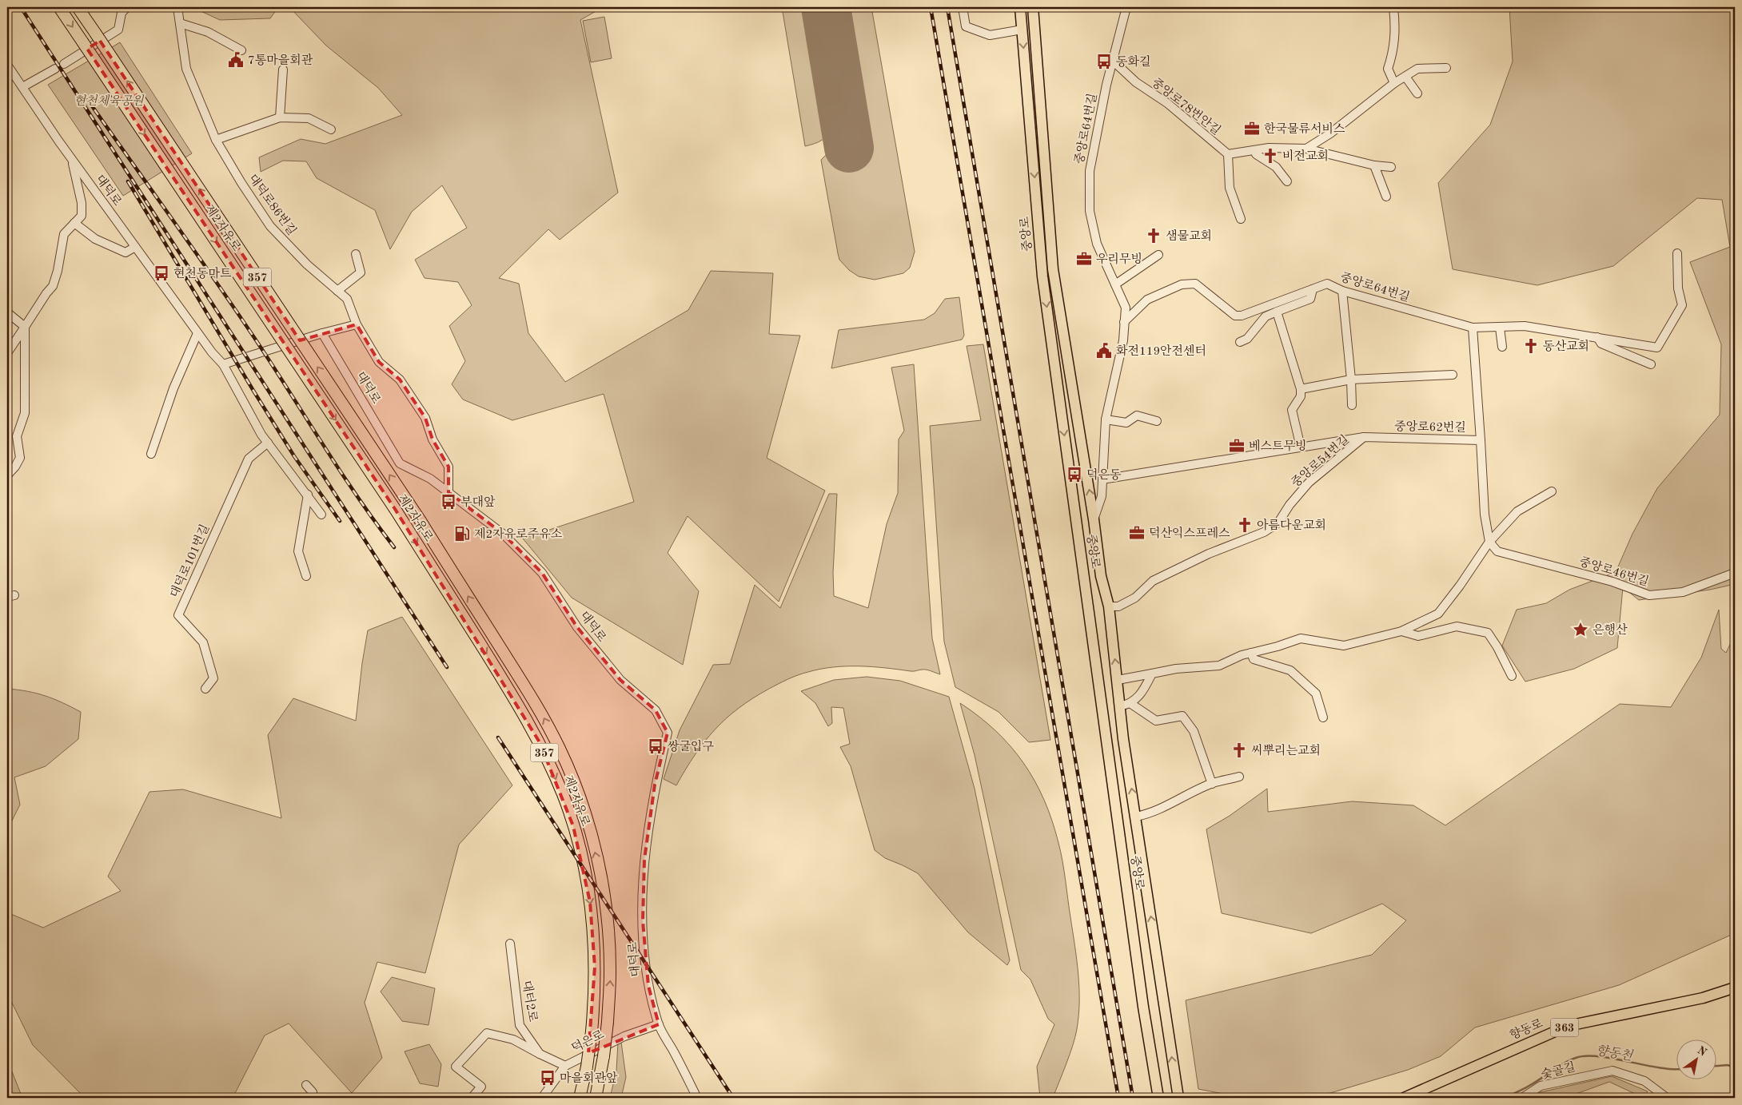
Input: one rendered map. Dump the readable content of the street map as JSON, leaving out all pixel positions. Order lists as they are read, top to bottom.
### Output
{
  "streets": {
    "highway": ["제2자유로", "357"],
    "main road": ["중앙로", "363", "향동로"],
    "street": [
      "중앙로78번안길",
      "중앙로64번길",
      "대덕로",
      "대덕로86번길",
      "중앙로62번길",
      "중앙로54번길",
      "대덕로101번길",
      "중앙로46번길",
      "대터2로",
      "덕은로",
      "숯골길"
    ]
  },
  "crossings": [
    ["중앙로78번안길", "중앙로64번길"],
    ["중앙로64번길", "중앙로"],
    ["중앙로64번길", "중앙로62번길"],
    ["대덕로", "대덕로86번길"],
    ["대덕로", "대덕로101번길"],
    ["대덕로", "덕은로"],
    ["중앙로", "중앙로54번길"],
    ["중앙로62번길", "중앙로54번길"],
    ["중앙로62번길", "중앙로46번길"]
  ],
  "water": ["향동천"],
  "parks": ["현천체육공원"],
  "places": {
    "public building": ["7통마을회관", "화전119안전센터"],
    "bus stop": [
      "동화길",
      "현천동마트",
      "덕은동",
      "부대앞",
      "쌍굴입구",
      "마을회관앞"
    ],
    "office": [
      "한국물류서비스",
      "우리무빙",
      "베스트무빙",
      "덕산익스프레스"
    ],
    "church": [
      "비전교회",
      "샘물교회",
      "동산교회",
      "아름다운교회",
      "씨뿌리는교회"
    ],
    "fuel station": ["제2자유로주유소"],
    "place": ["은행산"]
  },
  "north": "top right"
}
